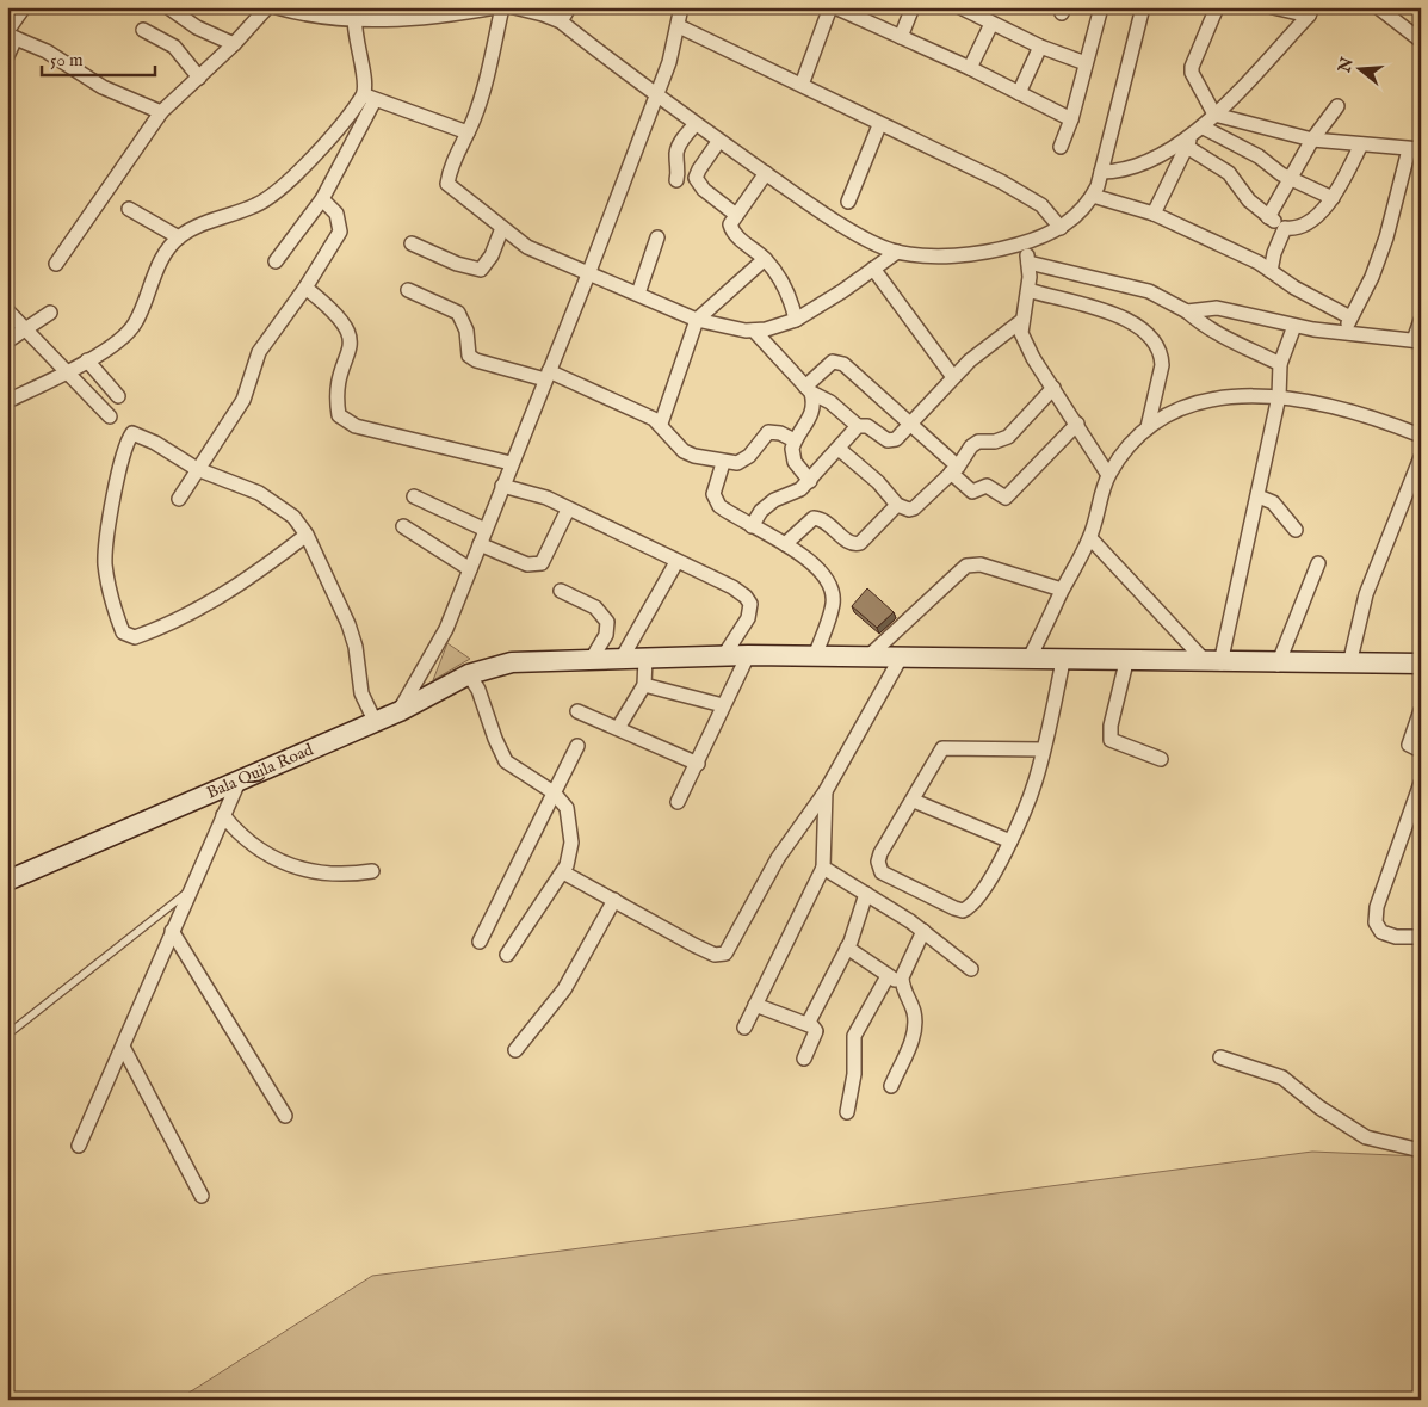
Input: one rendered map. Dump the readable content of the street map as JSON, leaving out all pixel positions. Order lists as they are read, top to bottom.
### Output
{
  "streets": {
    "street": ["Bala Quila Road"]
  },
  "scale_bar": "50 m",
  "north": "left"
}
